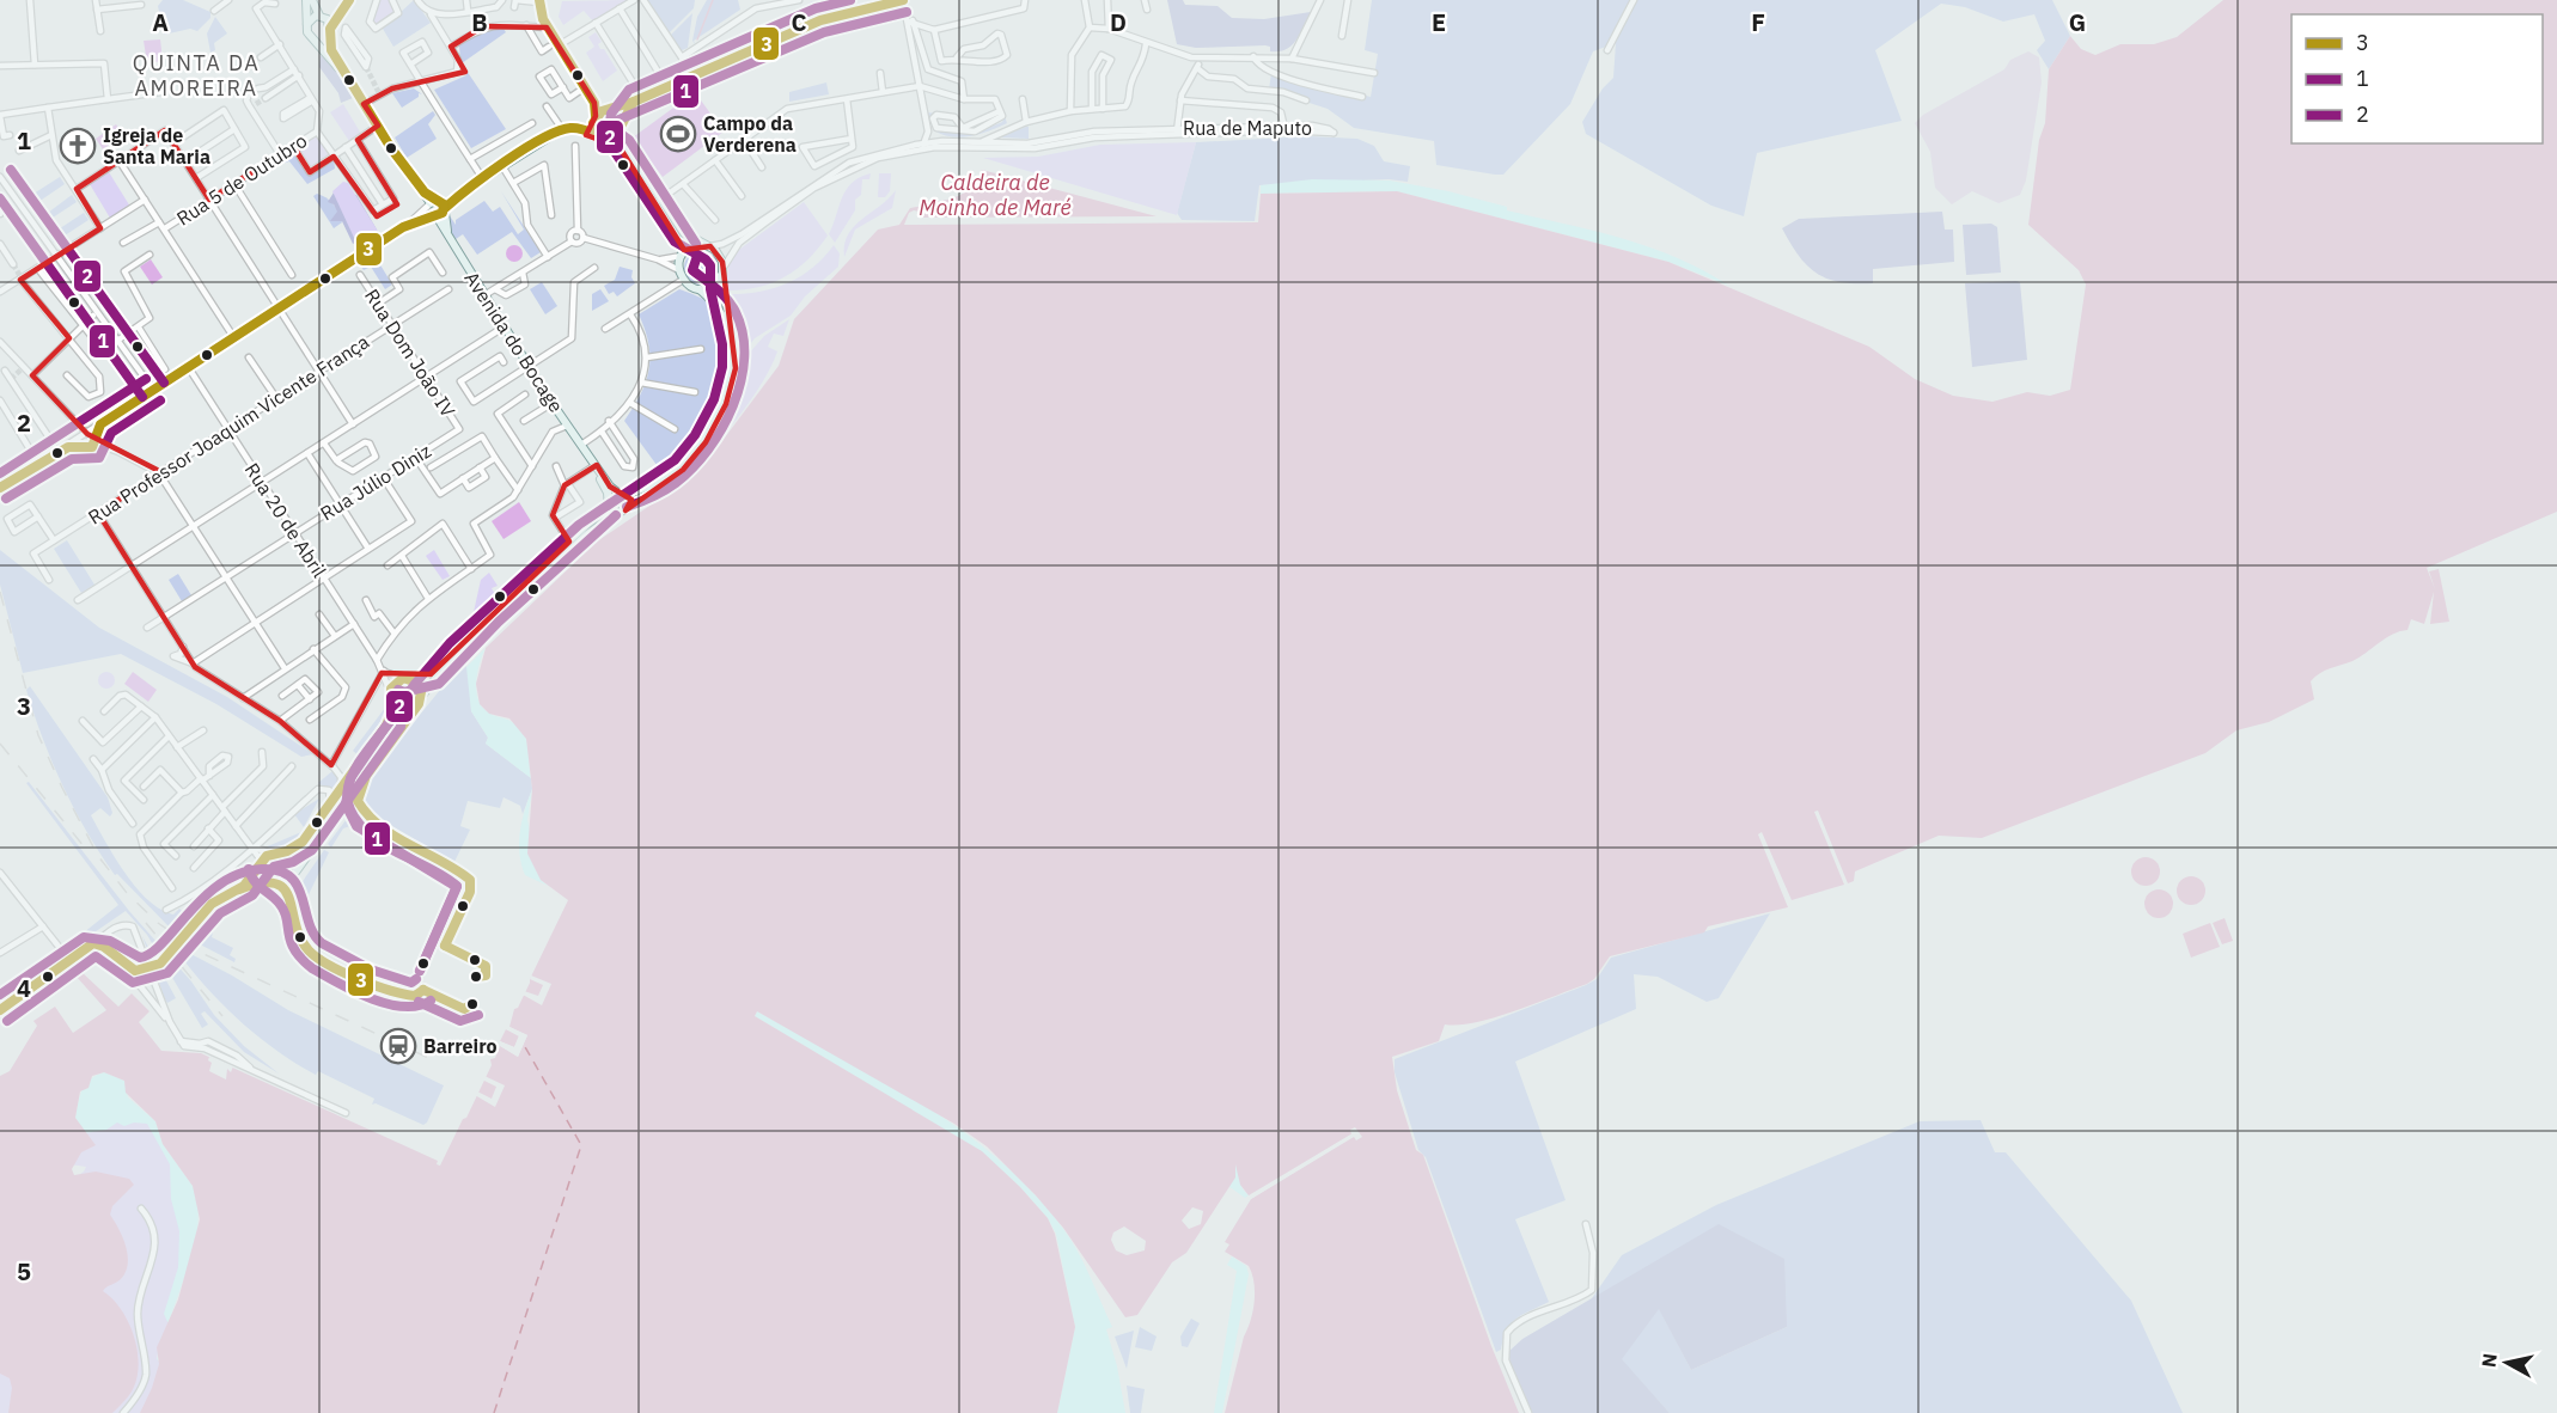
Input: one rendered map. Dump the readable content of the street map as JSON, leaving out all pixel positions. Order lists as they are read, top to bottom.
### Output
{
  "streets": {
    "main road": ["Avenida do Bocage"],
    "street": [
      "Rua de Maputo",
      "Rua 5 de Outubro",
      "Rua Dom João IV",
      "Rua Professor Joaquim Vicente França",
      "Rua Júlio Diniz",
      "Rua 20 de Abril"
    ]
  },
  "crossings": [
    ["Rua Dom João IV", "Rua Professor Joaquim Vicente França"],
    ["Rua Dom João IV", "Rua Júlio Diniz"],
    ["Rua Professor Joaquim Vicente França", "Rua 20 de Abril"],
    ["Rua Júlio Diniz", "Rua 20 de Abril"]
  ],
  "districts": ["QUINTA DA AMOREIRA"],
  "water": ["Caldeira de Moinho de Maré"],
  "places": {
    "sports": ["Campo da Verderena"],
    "church": ["Igreja de Santa Maria"],
    "station": ["Barreiro"]
  },
  "lines": ["transit line 3", "transit line 2", "transit line 1"],
  "legend": ["3", "1", "2"],
  "north": "left",
  "grid": {
    "columns": [
      "A",
      "B",
      "C",
      "D",
      "E",
      "F",
      "G"
    ],
    "rows": [
      "1",
      "2",
      "3",
      "4",
      "5"
    ]
  }
}
